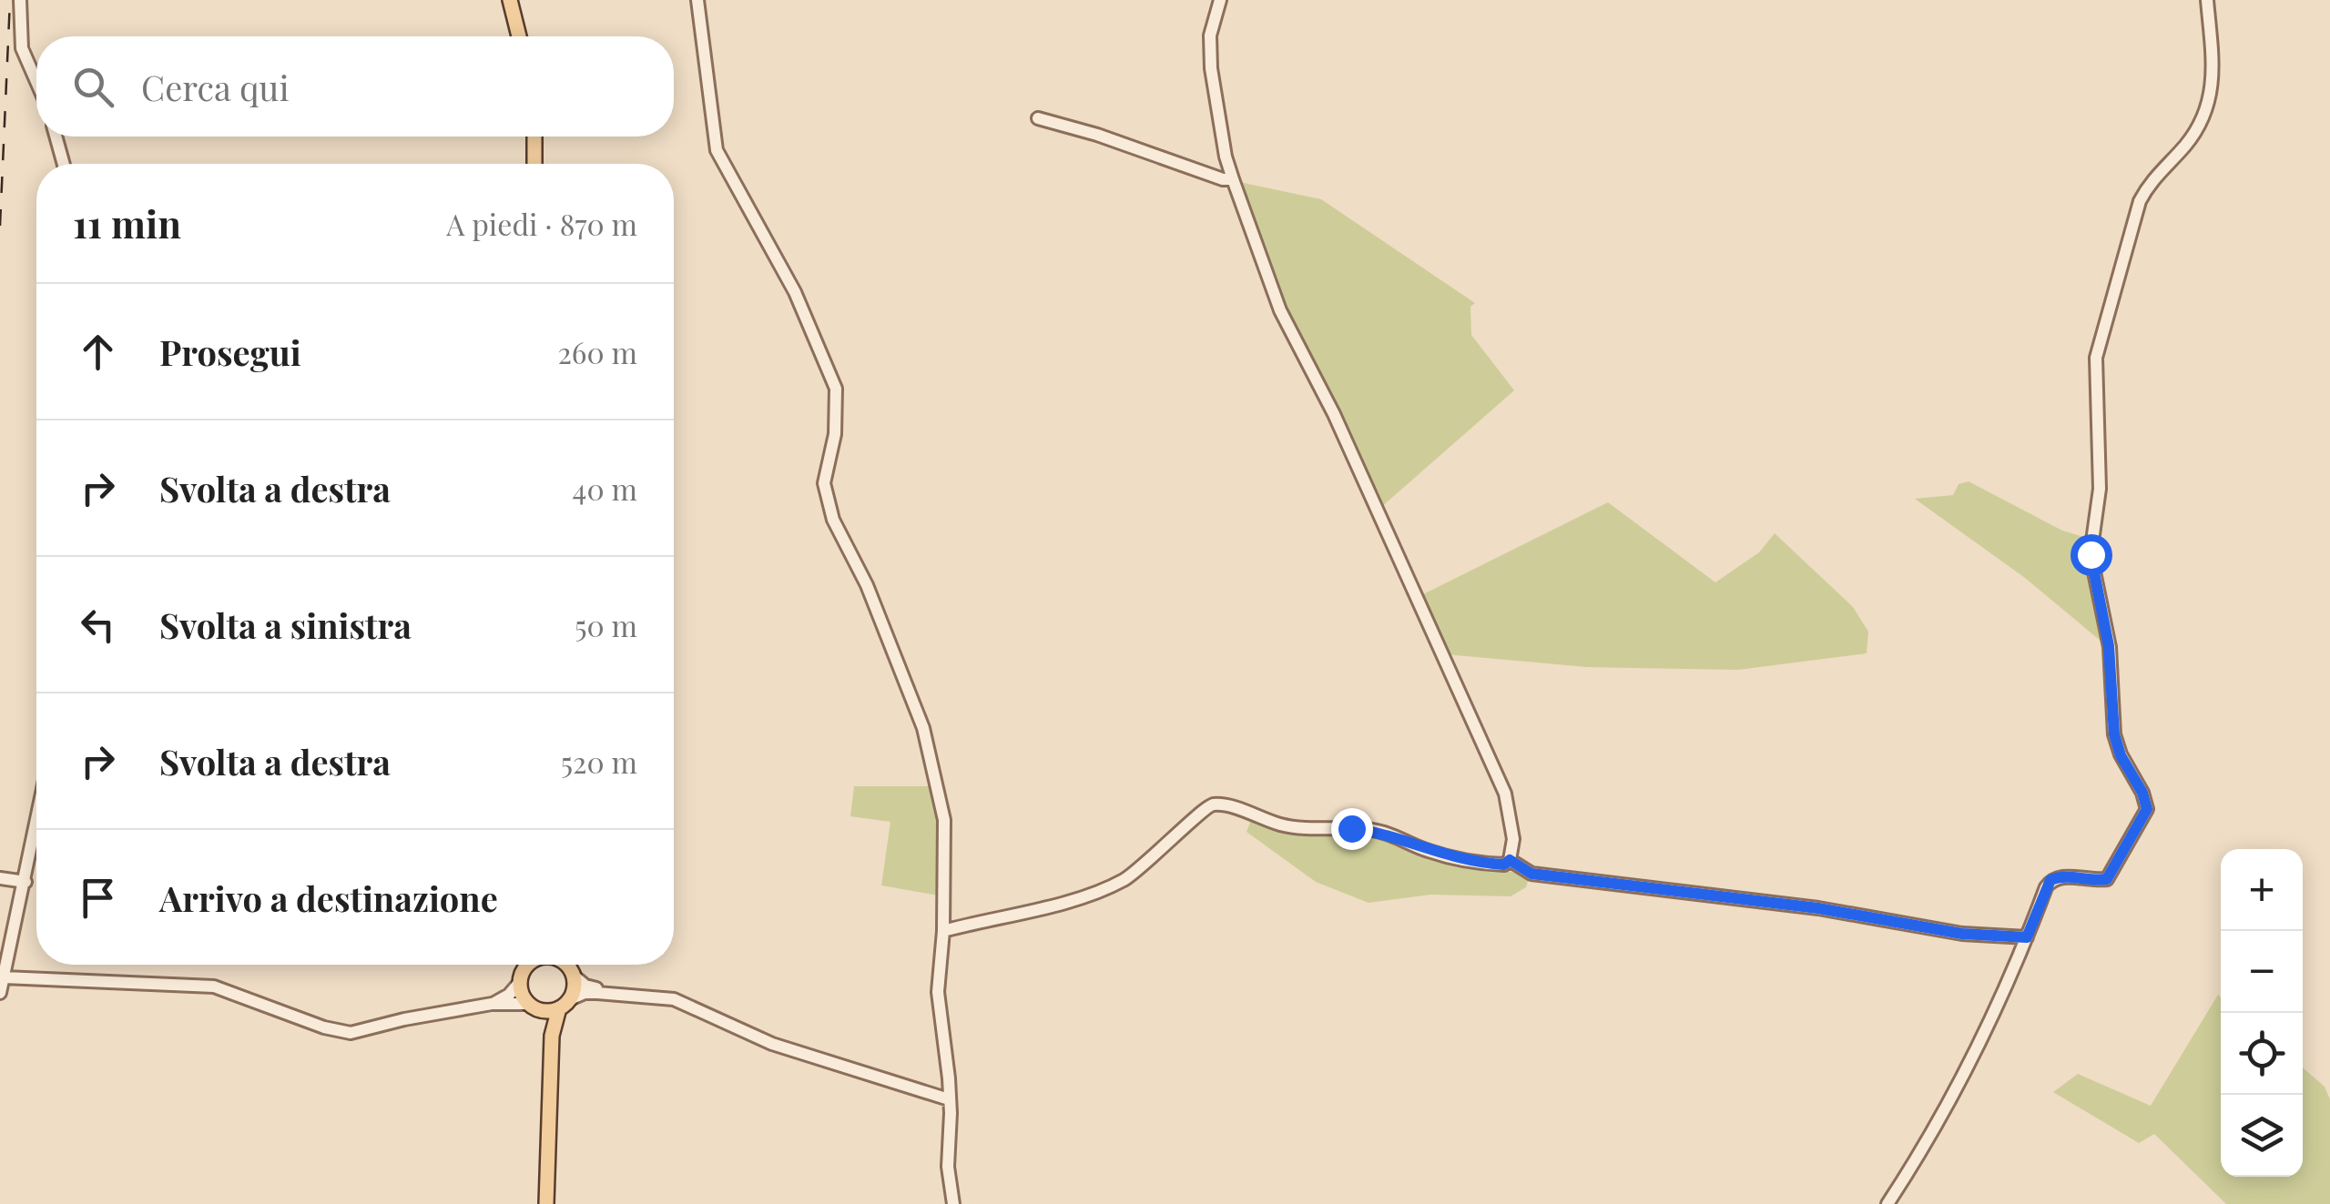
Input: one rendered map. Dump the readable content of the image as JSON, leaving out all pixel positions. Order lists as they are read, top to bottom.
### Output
{
  "page": {
    "search": "Cerca qui",
    "heading": ["11 min", "A piedi · 870 m"],
    "list": [
      ["Prosegui", "260 m"],
      ["Svolta a destra", "40 m"],
      ["Svolta a sinistra", "50 m"],
      ["Svolta a destra", "520 m"],
      "Arrivo a destinazione"
    ],
    "map_buttons": ["+", "−"]
  }
}
